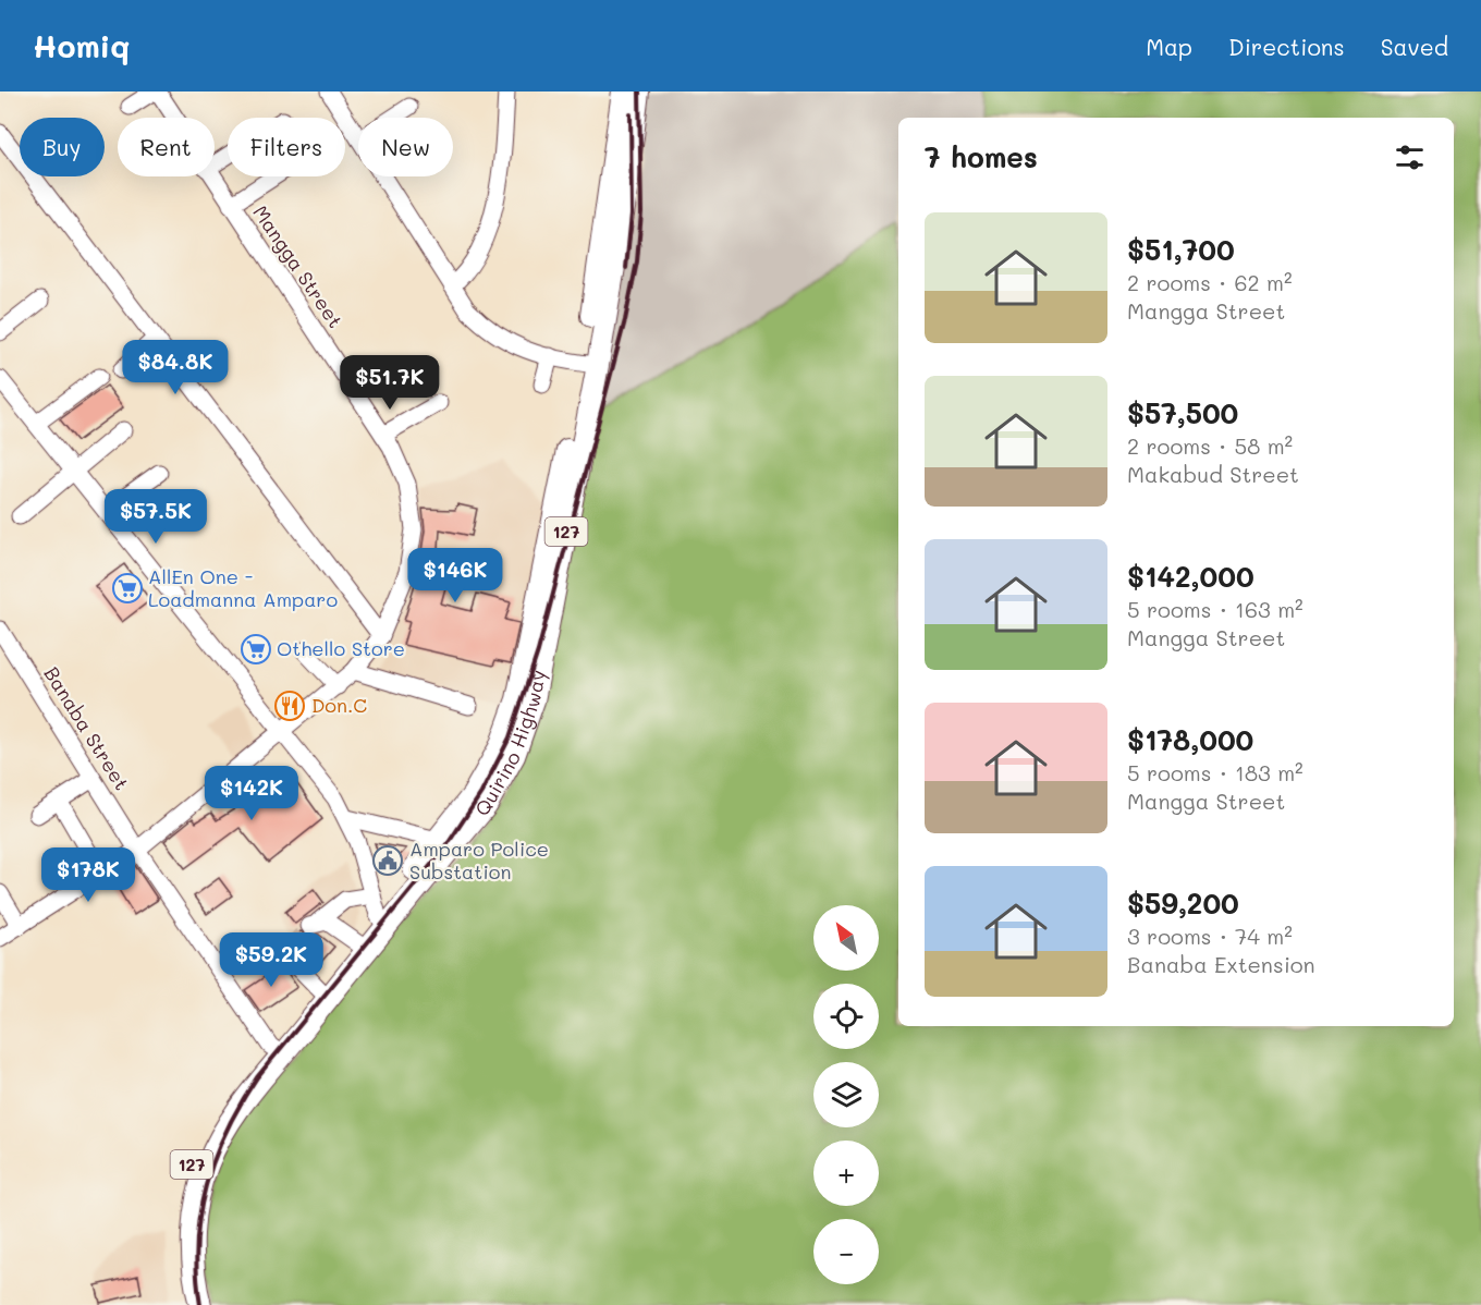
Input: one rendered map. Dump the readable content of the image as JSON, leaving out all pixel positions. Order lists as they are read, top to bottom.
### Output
{
  "streets": {
    "main road": ["127", "Quirino Highway"],
    "street": ["Mangga Street", "Banaba Street"]
  },
  "crossings": [
    ["Mangga Street", "Banaba Street"],
    ["Banaba Street", "Quirino Highway"]
  ],
  "places": {
    "supermarket": ["AllEn One - Loadmanna Amparo", "Othello Store"],
    "restaurant": ["Don.C"],
    "public building": ["Amparo Police Substation"]
  },
  "north": "top left",
  "page": {
    "header": "Homiq",
    "nav": ["Map", "Directions", "Saved"],
    "chip": [
      "Buy",
      "Rent",
      "Filters",
      "New"
    ],
    "heading": "7 homes",
    "list": [
      {
        "name": "$51,700",
        "note": "2 rooms · 62 m² · Mangga Street"
      },
      {
        "name": "$57,500",
        "note": "2 rooms · 58 m² · Makabud Street"
      },
      {
        "name": "$142,000",
        "note": "5 rooms · 163 m² · Mangga Street"
      },
      {
        "name": "$178,000",
        "note": "5 rooms · 183 m² · Mangga Street"
      },
      {
        "name": "$59,200",
        "note": "3 rooms · 74 m² · Banaba Extension"
      }
    ],
    "price": [
      "$84.8K",
      "$51.7K",
      "$57.5K",
      "$146K",
      "$142K",
      "$178K",
      "$59.2K"
    ],
    "map_buttons": ["+", "−"]
  }
}
